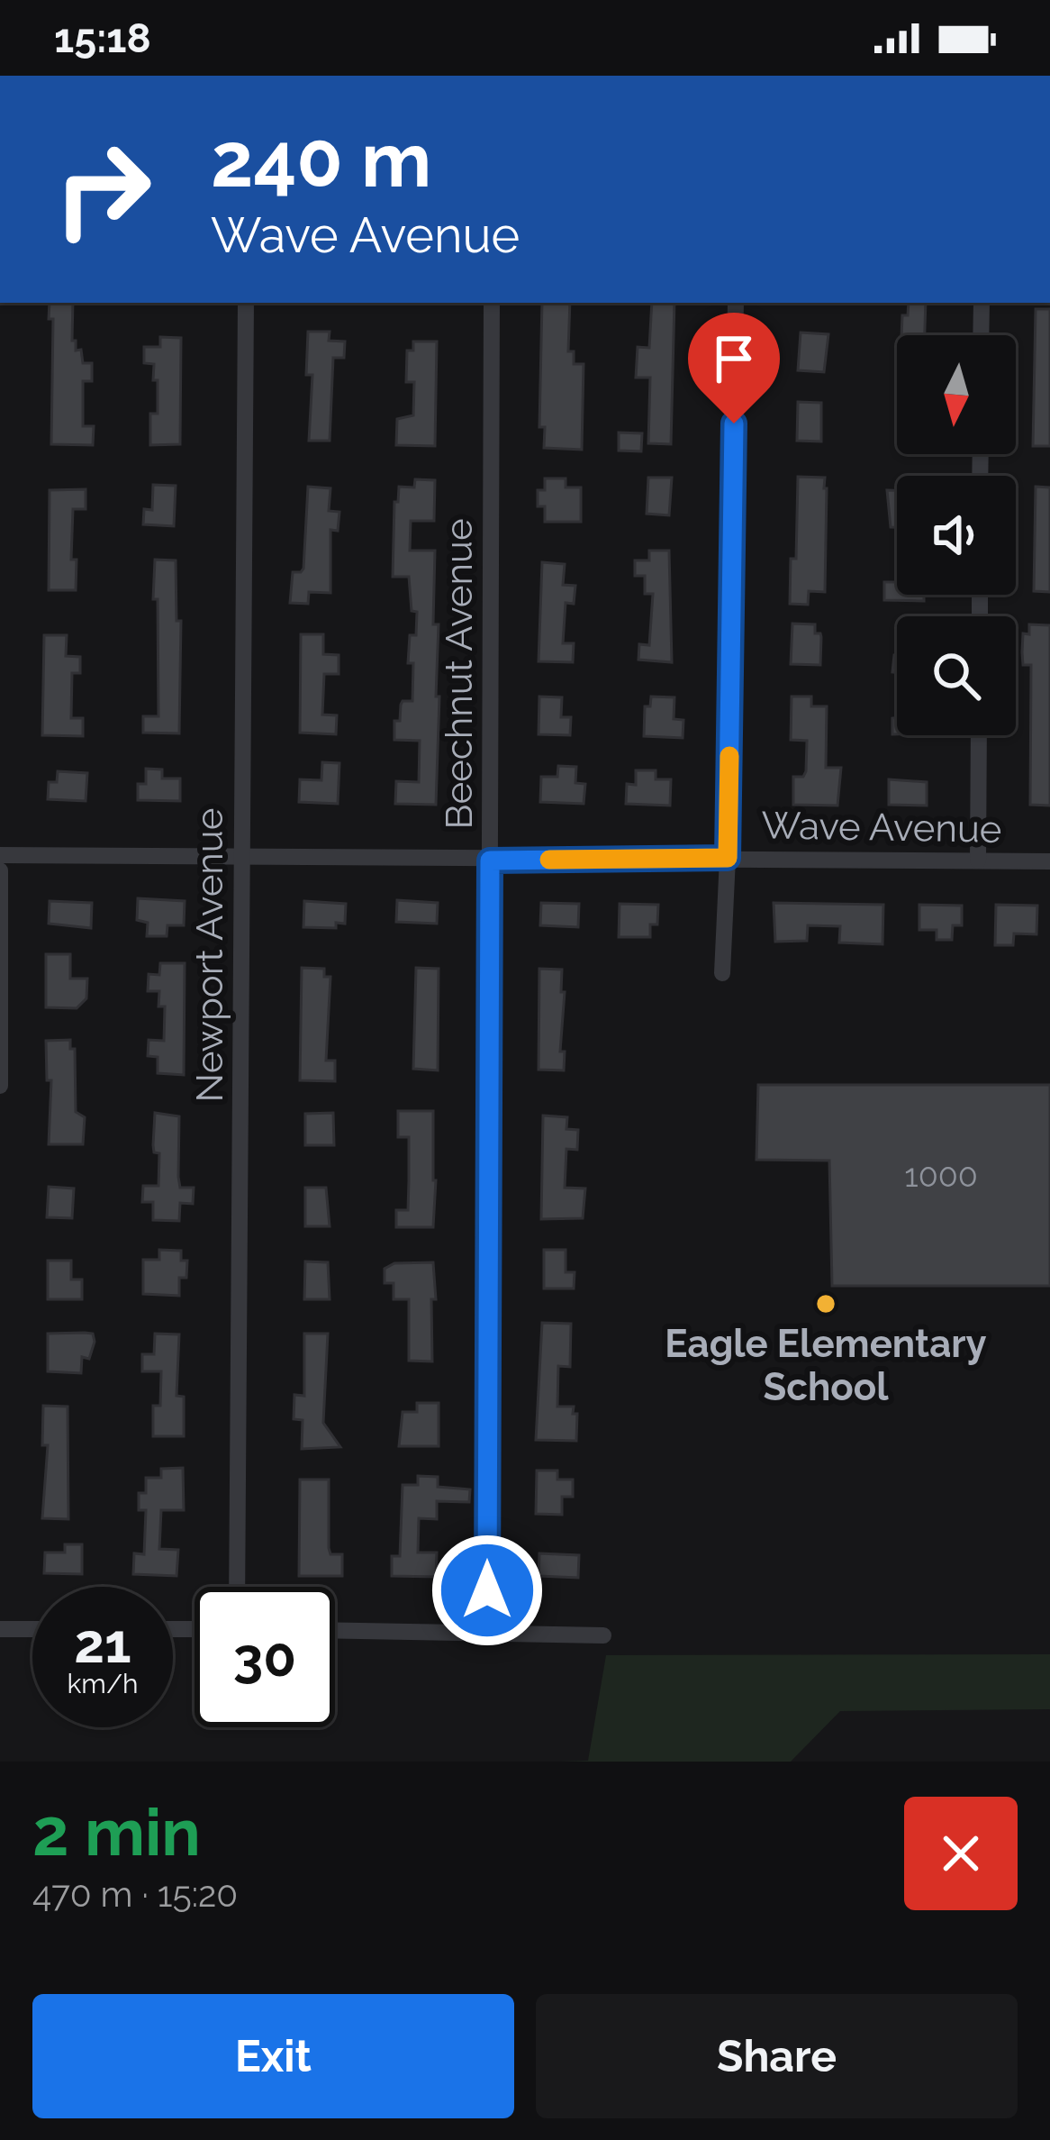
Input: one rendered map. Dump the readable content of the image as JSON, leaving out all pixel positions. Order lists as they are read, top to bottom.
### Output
{
  "streets": {
    "street": ["Beechnut Avenue", "Wave Avenue", "Newport Avenue"]
  },
  "crossings": [
    ["Beechnut Avenue", "Wave Avenue"],
    ["Wave Avenue", "Newport Avenue"]
  ],
  "places": ["Eagle Elementary School"],
  "house_numbers": ["1000"],
  "north": "bottom",
  "page": {
    "status": "15:18",
    "turn": ["240 m", "Wave Avenue"],
    "speed": "21 km/h",
    "limit": "30",
    "heading": ["2 min", "470 m · 15:20"],
    "buttons": ["Exit", "Share"]
  }
}
